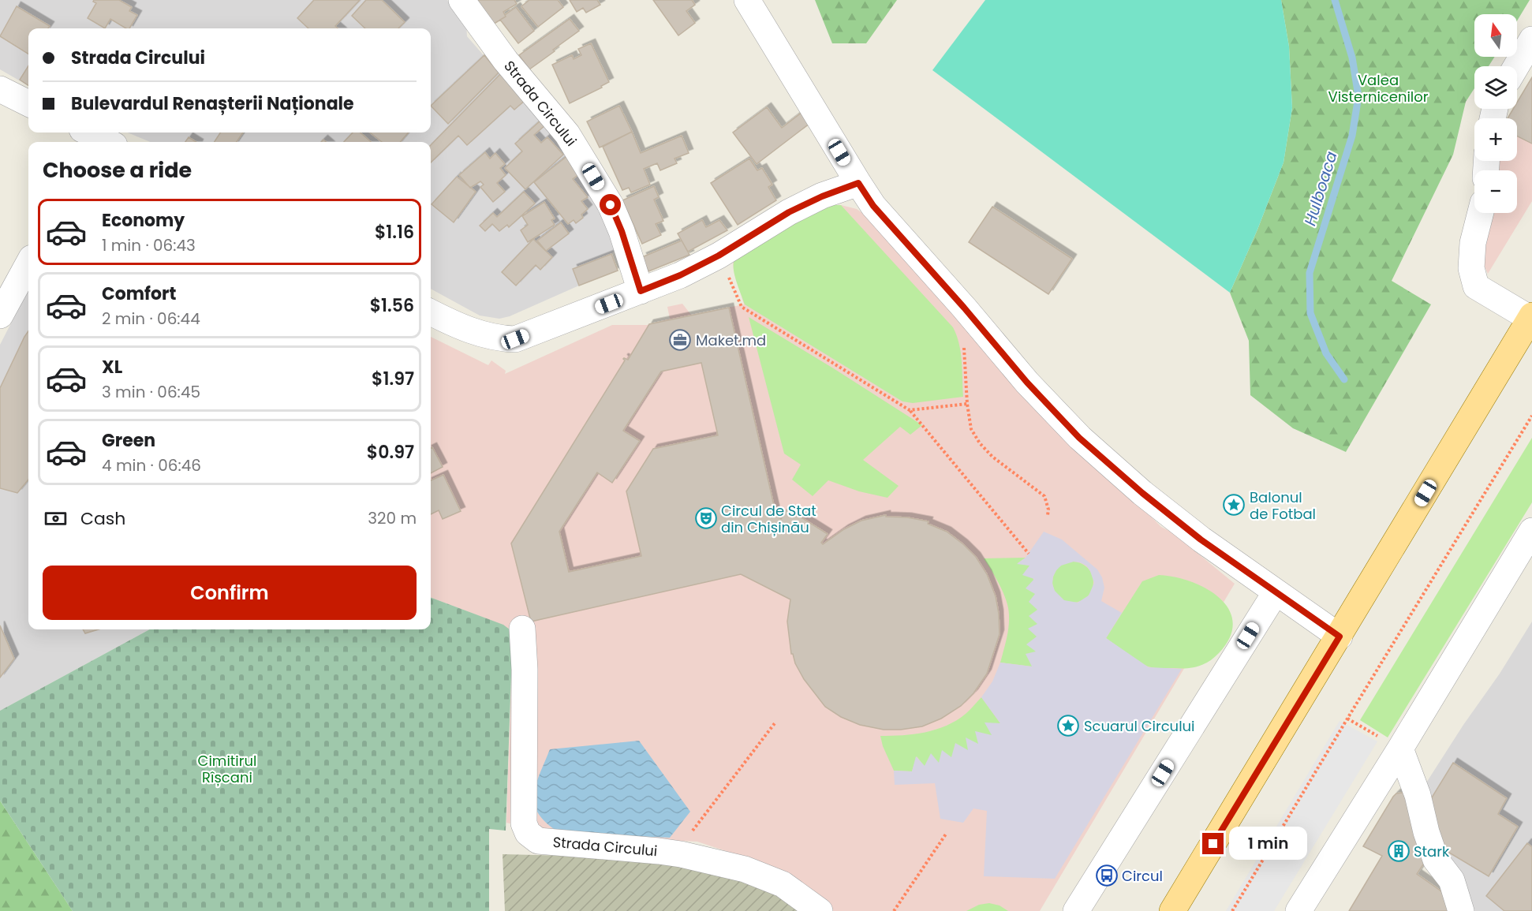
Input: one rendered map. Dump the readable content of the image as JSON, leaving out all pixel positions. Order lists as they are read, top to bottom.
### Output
{
  "streets": {
    "street": ["Strada Circului"]
  },
  "water": ["Hulboaca"],
  "parks": ["Valea Visternicenilor", "Cimitirul Rîșcani"],
  "places": {
    "office": ["Maket.md"],
    "place": ["Balonul de Fotbal", "Scuarul Circului"],
    "theatre": ["Circul de Stat din Chișinău"],
    "building": ["Stark"],
    "bus stop": ["Circul"]
  },
  "north": "top",
  "page": {
    "map_buttons": ["+", "−"],
    "banner": ["Strada Circului", "Bulevardul Renașterii Naționale"],
    "heading": "Choose a ride",
    "list": [
      {
        "name": "Economy",
        "note": "1 min · 06:43",
        "value": "$1.16"
      },
      {
        "name": "Comfort",
        "note": "2 min · 06:44",
        "value": "$1.56"
      },
      {
        "name": "XL",
        "note": "3 min · 06:45",
        "value": "$1.97"
      },
      {
        "name": "Green",
        "note": "4 min · 06:46",
        "value": "$0.97"
      }
    ],
    "pay": ["Cash", "320 m"],
    "buttons": "Confirm",
    "bubble": "1 min"
  }
}
